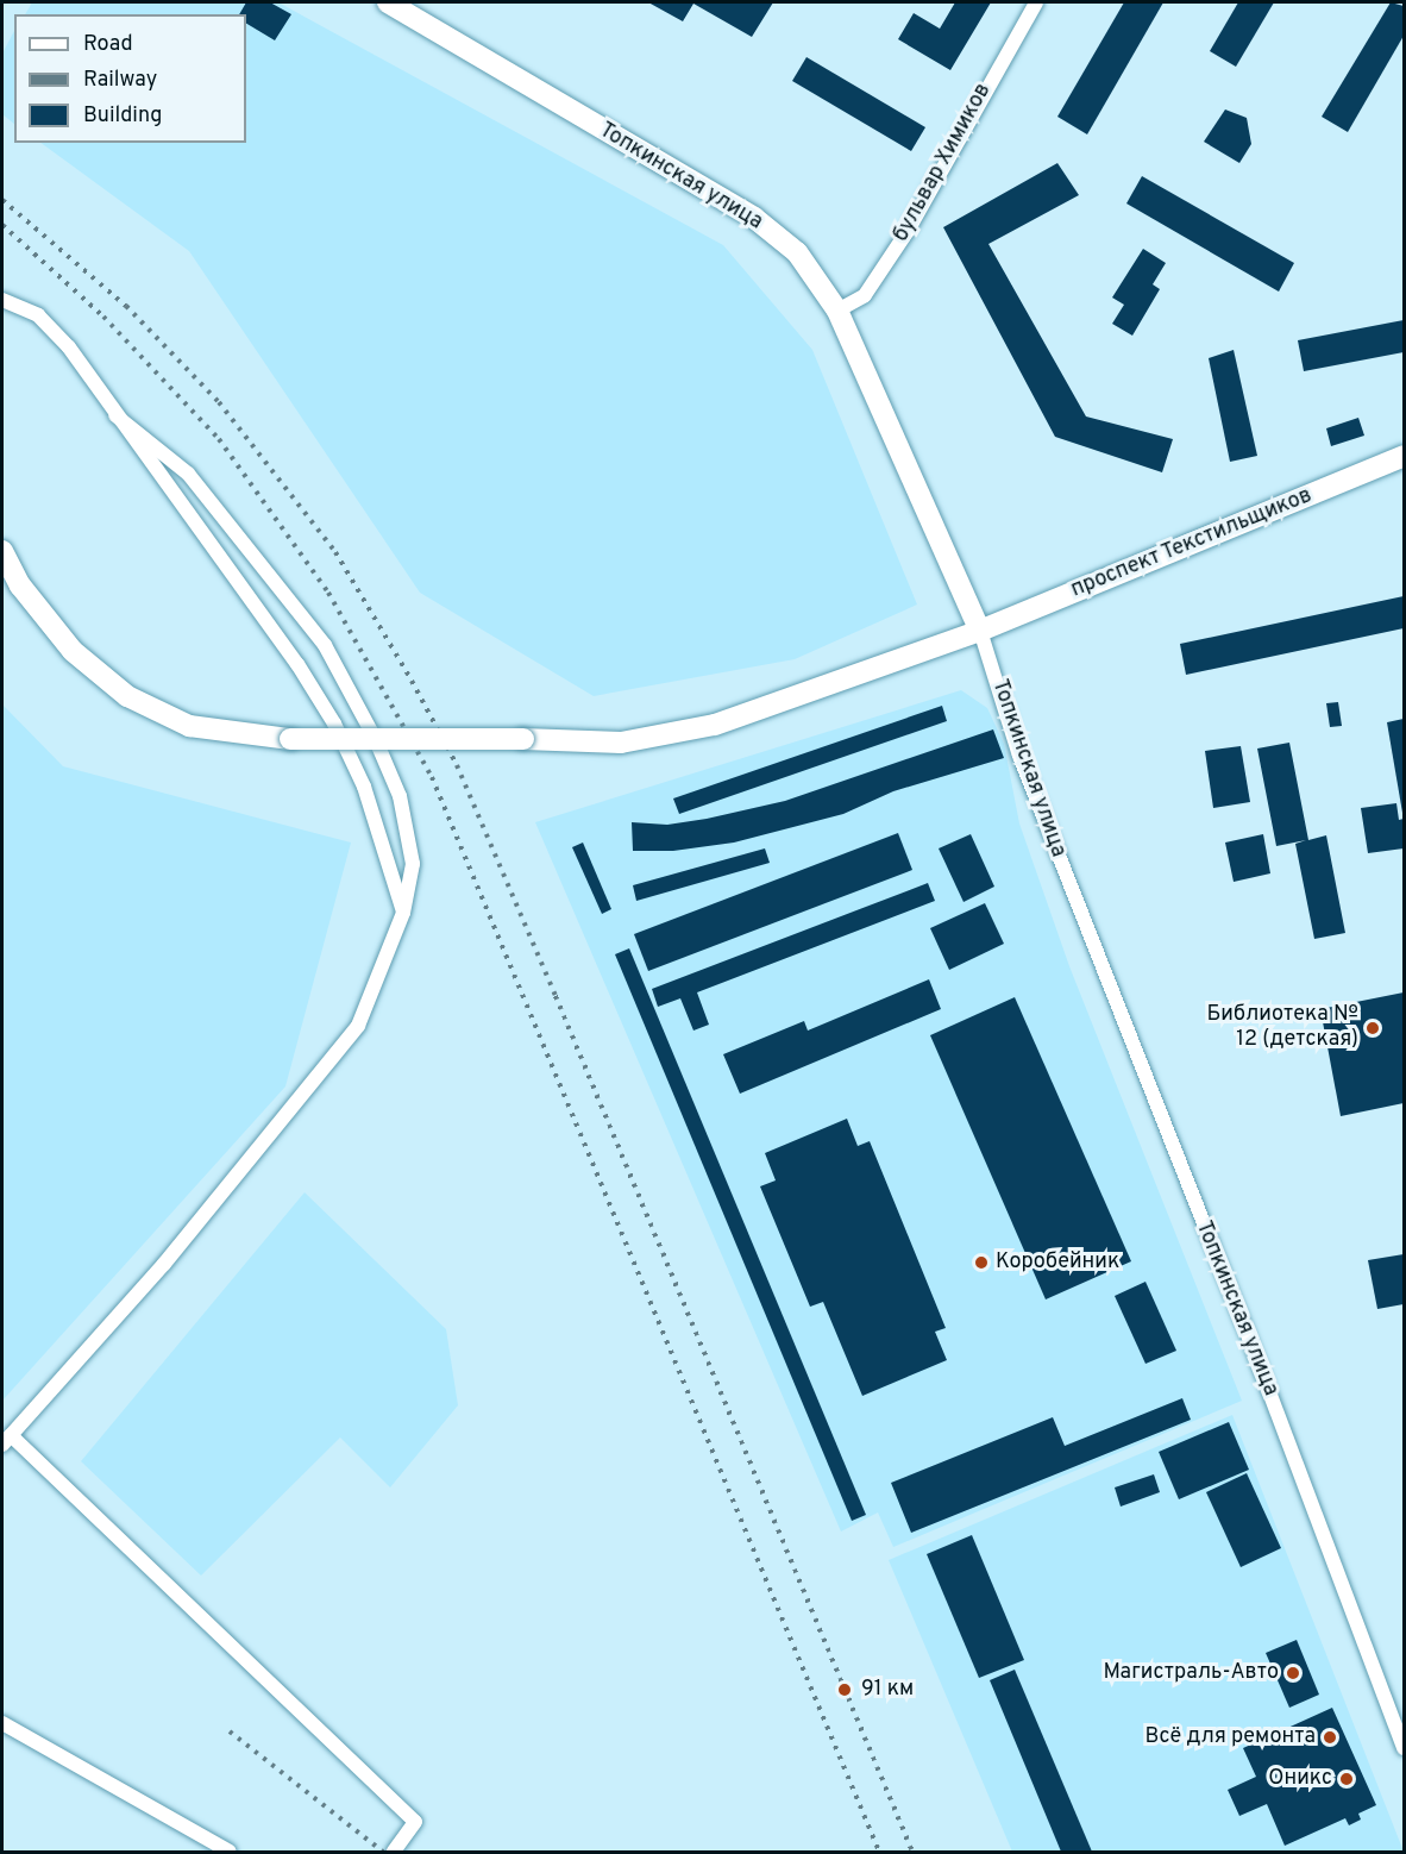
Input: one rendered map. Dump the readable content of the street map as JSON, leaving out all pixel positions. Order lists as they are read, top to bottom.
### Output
{
  "streets": {
    "street": ["бульвар Химиков", "Топкинская улица", "проспект Текстильщиков"]
  },
  "crossings": [
    ["бульвар Химиков", "Топкинская улица"],
    ["Топкинская улица", "проспект Текстильщиков"]
  ],
  "places": [
    "Библиотека № 12 (детская)",
    "Коробейник",
    "Магистраль-Авто",
    "91 км",
    "Всё для ремонта",
    "Оникс"
  ],
  "legend": ["Road", "Railway", "Building"]
}
